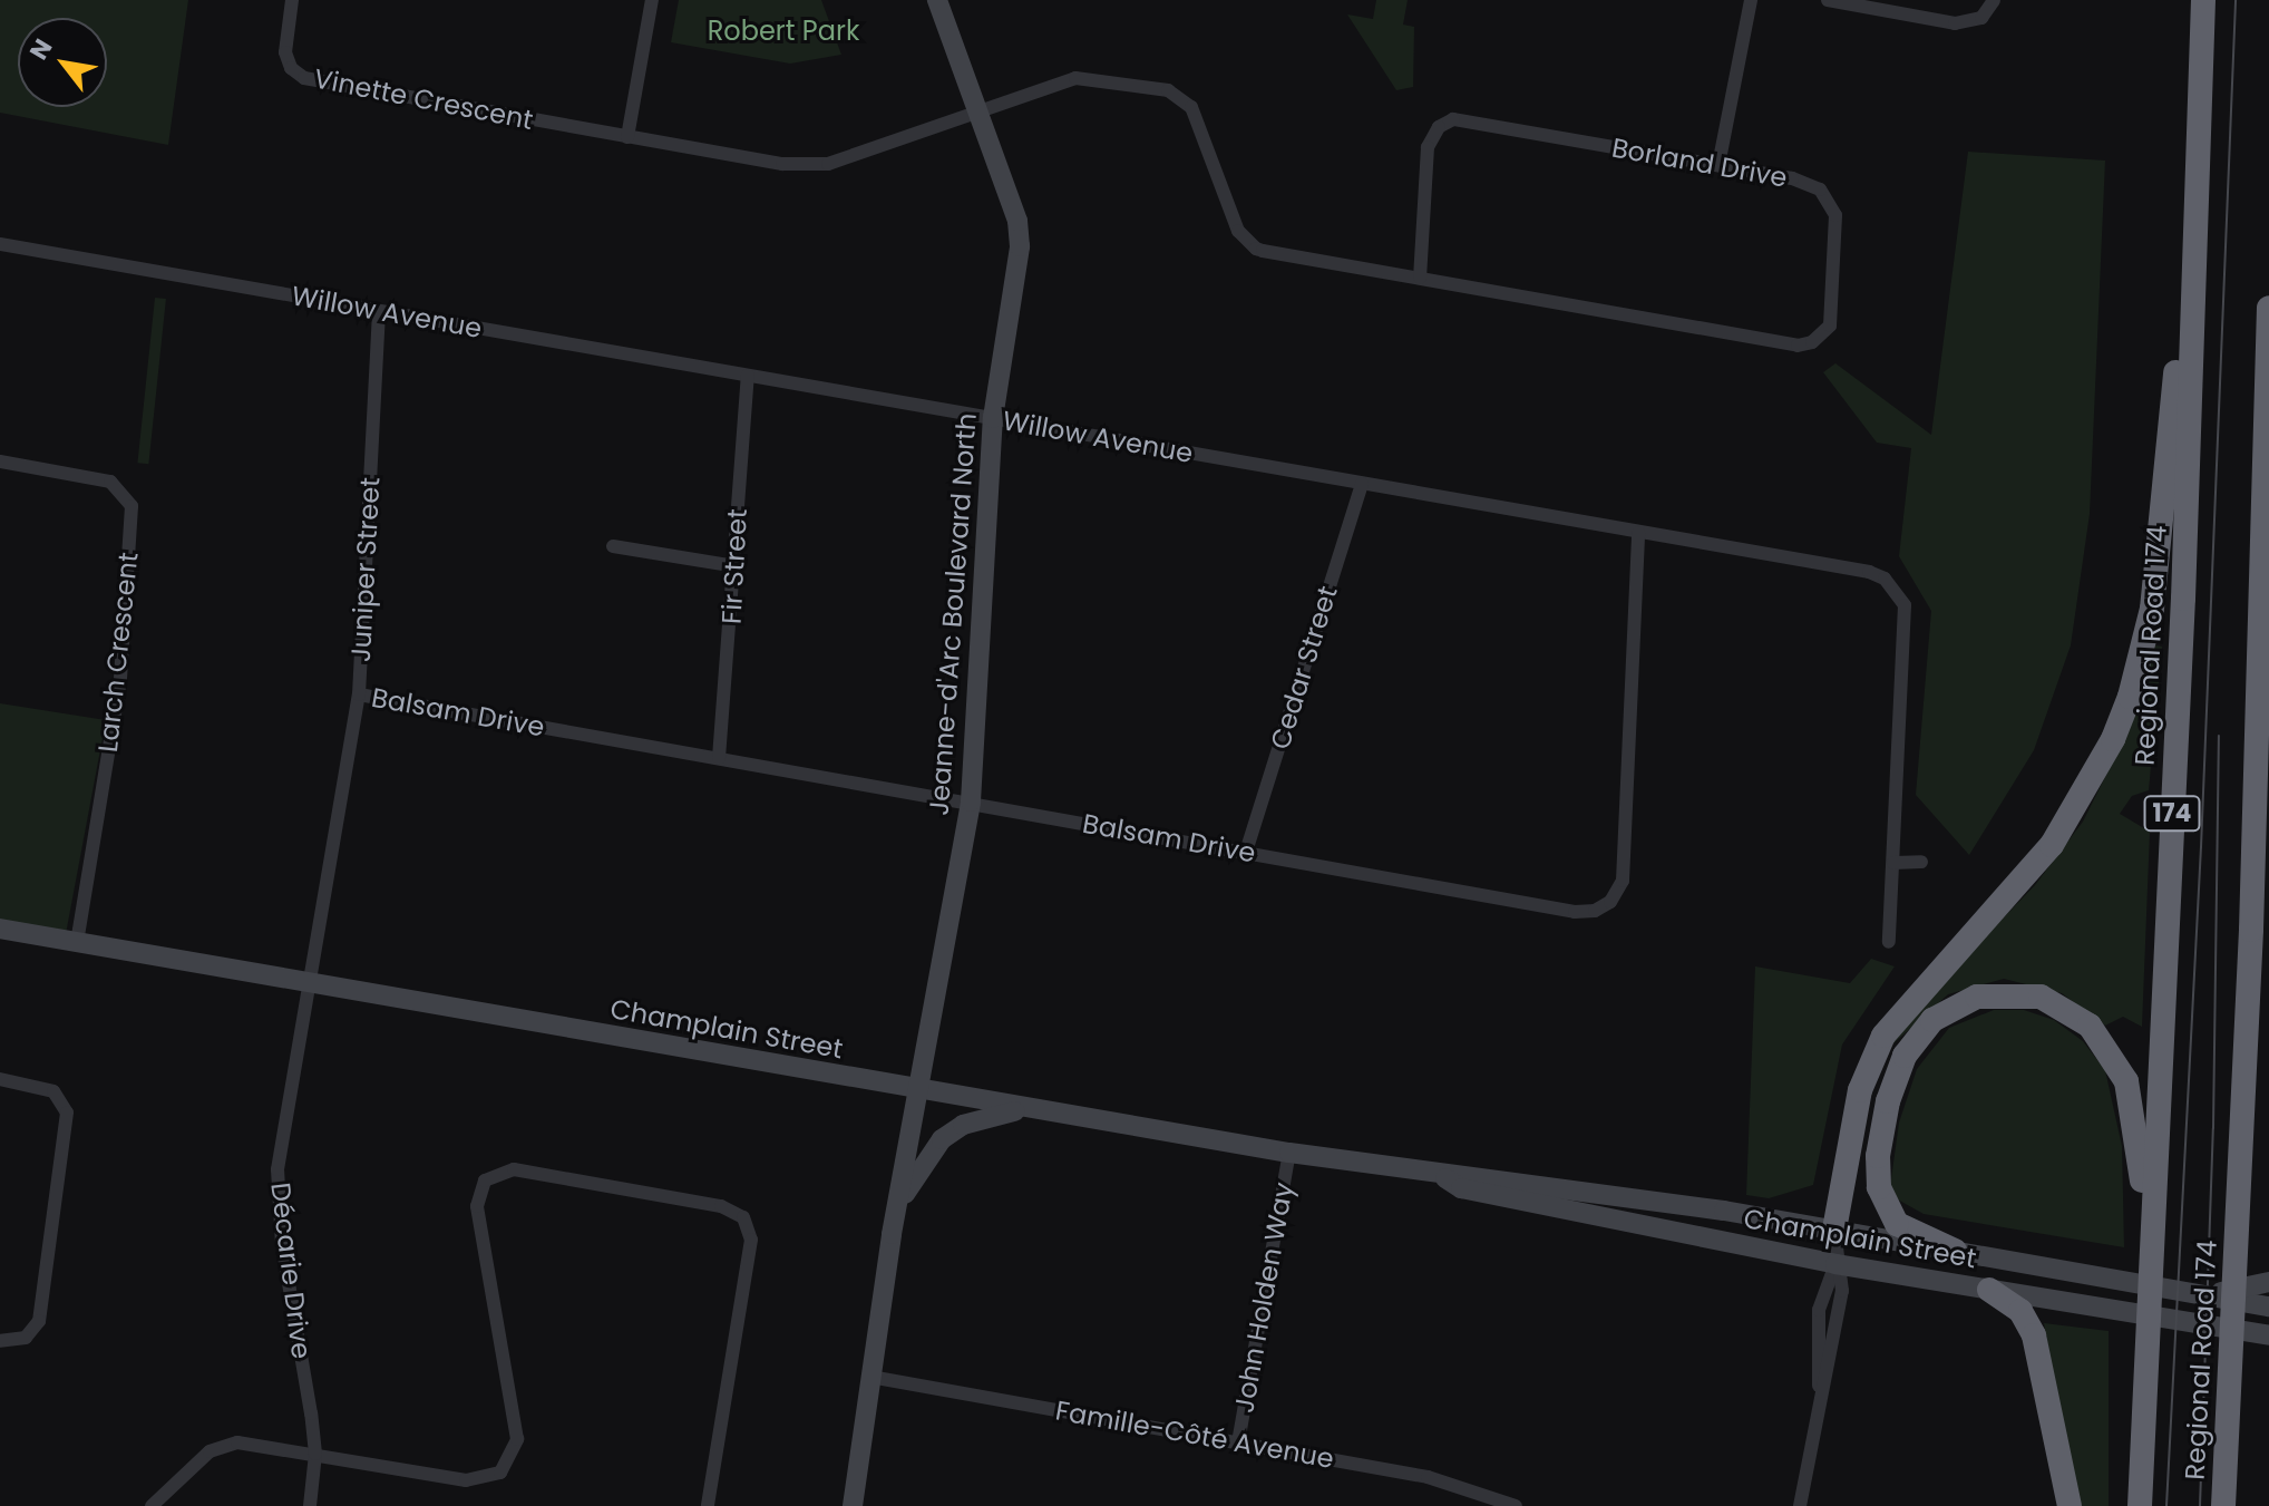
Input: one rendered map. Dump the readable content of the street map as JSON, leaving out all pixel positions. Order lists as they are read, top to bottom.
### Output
{
  "streets": {
    "highway": ["Regional Road 174", "174"],
    "main road": ["Jeanne-d'Arc Boulevard North", "Champlain Street"],
    "street": [
      "Vinette Crescent",
      "Borland Drive",
      "Willow Avenue",
      "Fir Street",
      "Juniper Street",
      "Larch Crescent",
      "Cedar Street",
      "Balsam Drive",
      "Décarie Drive",
      "John Holden Way",
      "Famille-Côté Avenue"
    ]
  },
  "crossings": [
    ["Vinette Crescent", "Borland Drive"],
    ["Vinette Crescent", "Jeanne-d'Arc Boulevard North"],
    ["Borland Drive", "Jeanne-d'Arc Boulevard North"],
    ["Willow Avenue", "Fir Street"],
    ["Willow Avenue", "Juniper Street"],
    ["Willow Avenue", "Jeanne-d'Arc Boulevard North"],
    ["Willow Avenue", "Cedar Street"],
    ["Willow Avenue", "Balsam Drive"],
    ["Fir Street", "Balsam Drive"],
    ["Juniper Street", "Balsam Drive"],
    ["Juniper Street", "Champlain Street"],
    ["Juniper Street", "Décarie Drive"],
    ["Jeanne-d'Arc Boulevard North", "Balsam Drive"],
    ["Jeanne-d'Arc Boulevard North", "Champlain Street"],
    ["Jeanne-d'Arc Boulevard North", "Famille-Côté Avenue"],
    ["Larch Crescent", "Champlain Street"],
    ["Cedar Street", "Balsam Drive"],
    ["Champlain Street", "Décarie Drive"],
    ["Champlain Street", "John Holden Way"],
    ["John Holden Way", "Famille-Côté Avenue"]
  ],
  "parks": ["Robert Park"],
  "north": "top left"
}
